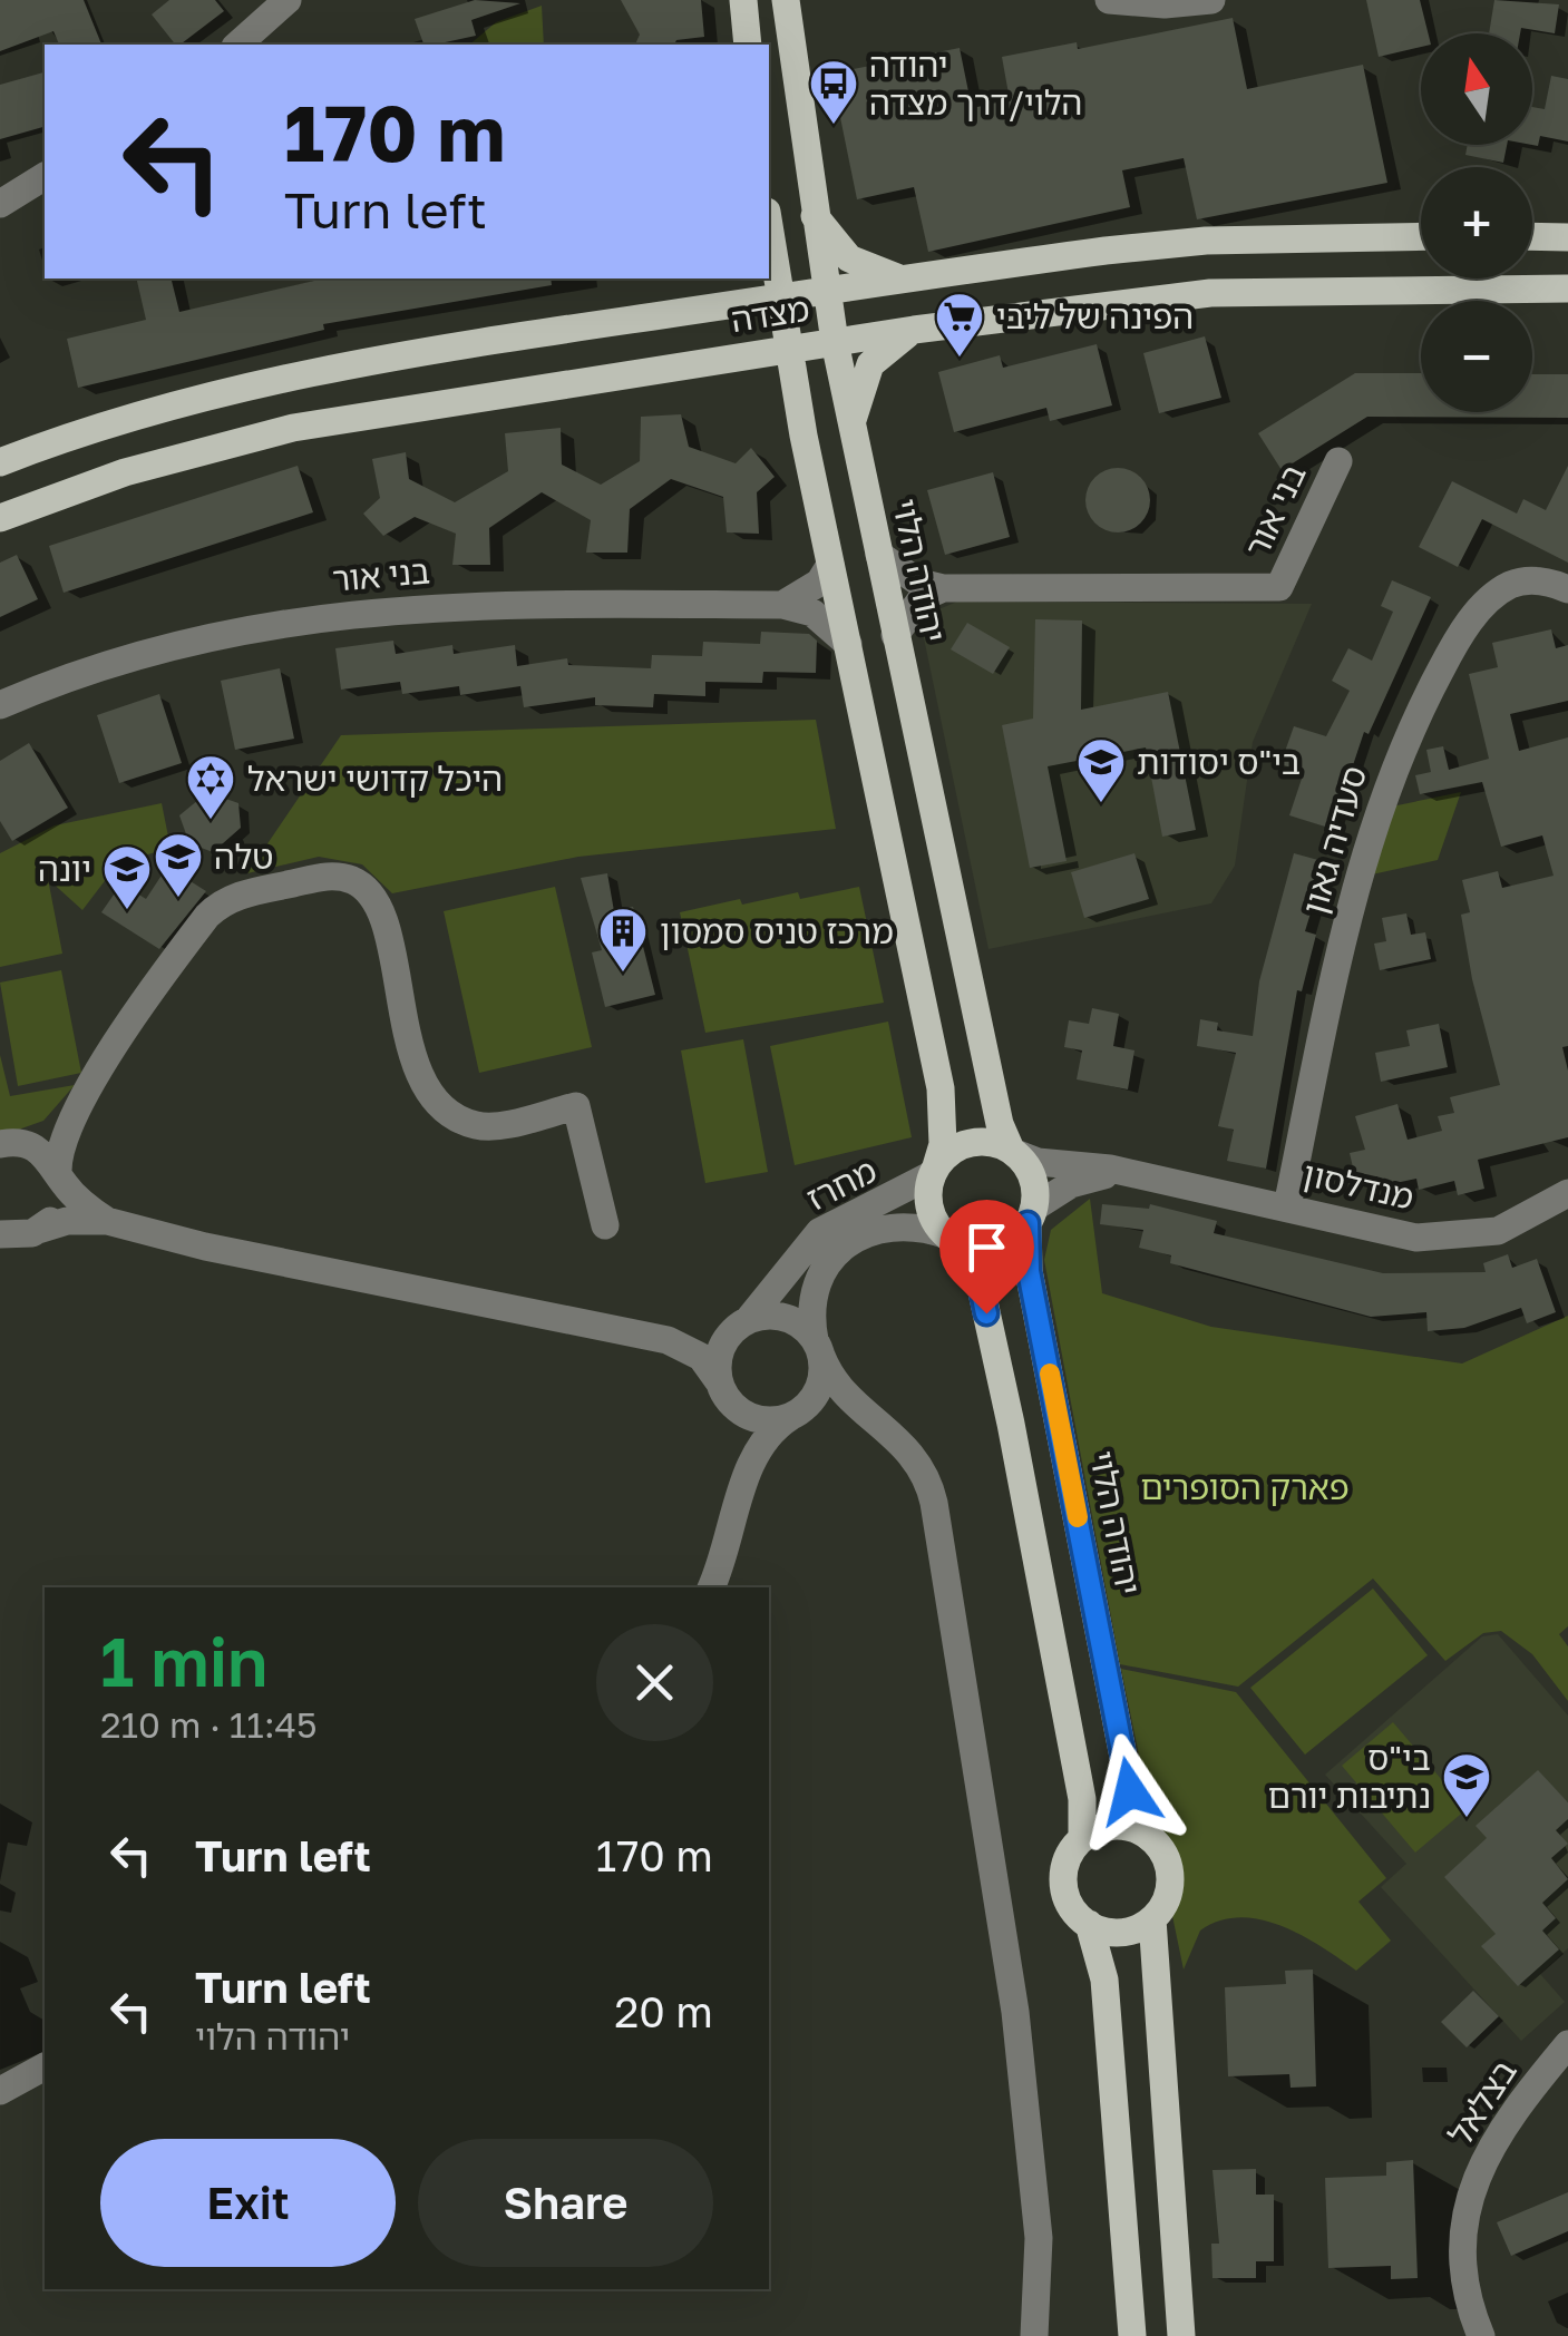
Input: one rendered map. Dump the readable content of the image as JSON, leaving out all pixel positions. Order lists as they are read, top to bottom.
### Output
{
  "streets": {
    "main road": ["מצדה", "יהודה הלוי"],
    "street": [
      "בני אור",
      "סעדיה גאון",
      "מחרז",
      "מנדלסון",
      "בצלאל"
    ]
  },
  "crossings": [
    ["מצדה", "יהודה הלוי"],
    ["בני אור", "יהודה הלוי"],
    ["יהודה הלוי", "מחרז"],
    ["יהודה הלוי", "מנדלסון"],
    ["סעדיה גאון", "מנדלסון"],
    ["מחרז", "מנדלסון"]
  ],
  "parks": ["פארק הסופרים"],
  "places": {
    "bus stop": ["יהודה הלוי/דרך מצדה"],
    "supermarket": ["הפינה של ליבי"],
    "school or university": [
      "בי\"ס יסודות",
      "טלה",
      "יונה",
      "בי\"ס נתיבות יורם"
    ],
    "synagogue": ["היכל קדושי ישראל"],
    "building": ["מרכז טניס סמסון"]
  },
  "north": "top",
  "page": {
    "map_buttons": ["+", "−"],
    "turn": ["170 m", "Turn left"],
    "heading": ["1 min", "210 m · 11:45"],
    "list": [
      {
        "name": "Turn left",
        "value": "170 m"
      },
      {
        "name": "Turn left",
        "note": "יהודה הלוי",
        "value": "20 m"
      }
    ],
    "buttons": ["Exit", "Share"]
  }
}
